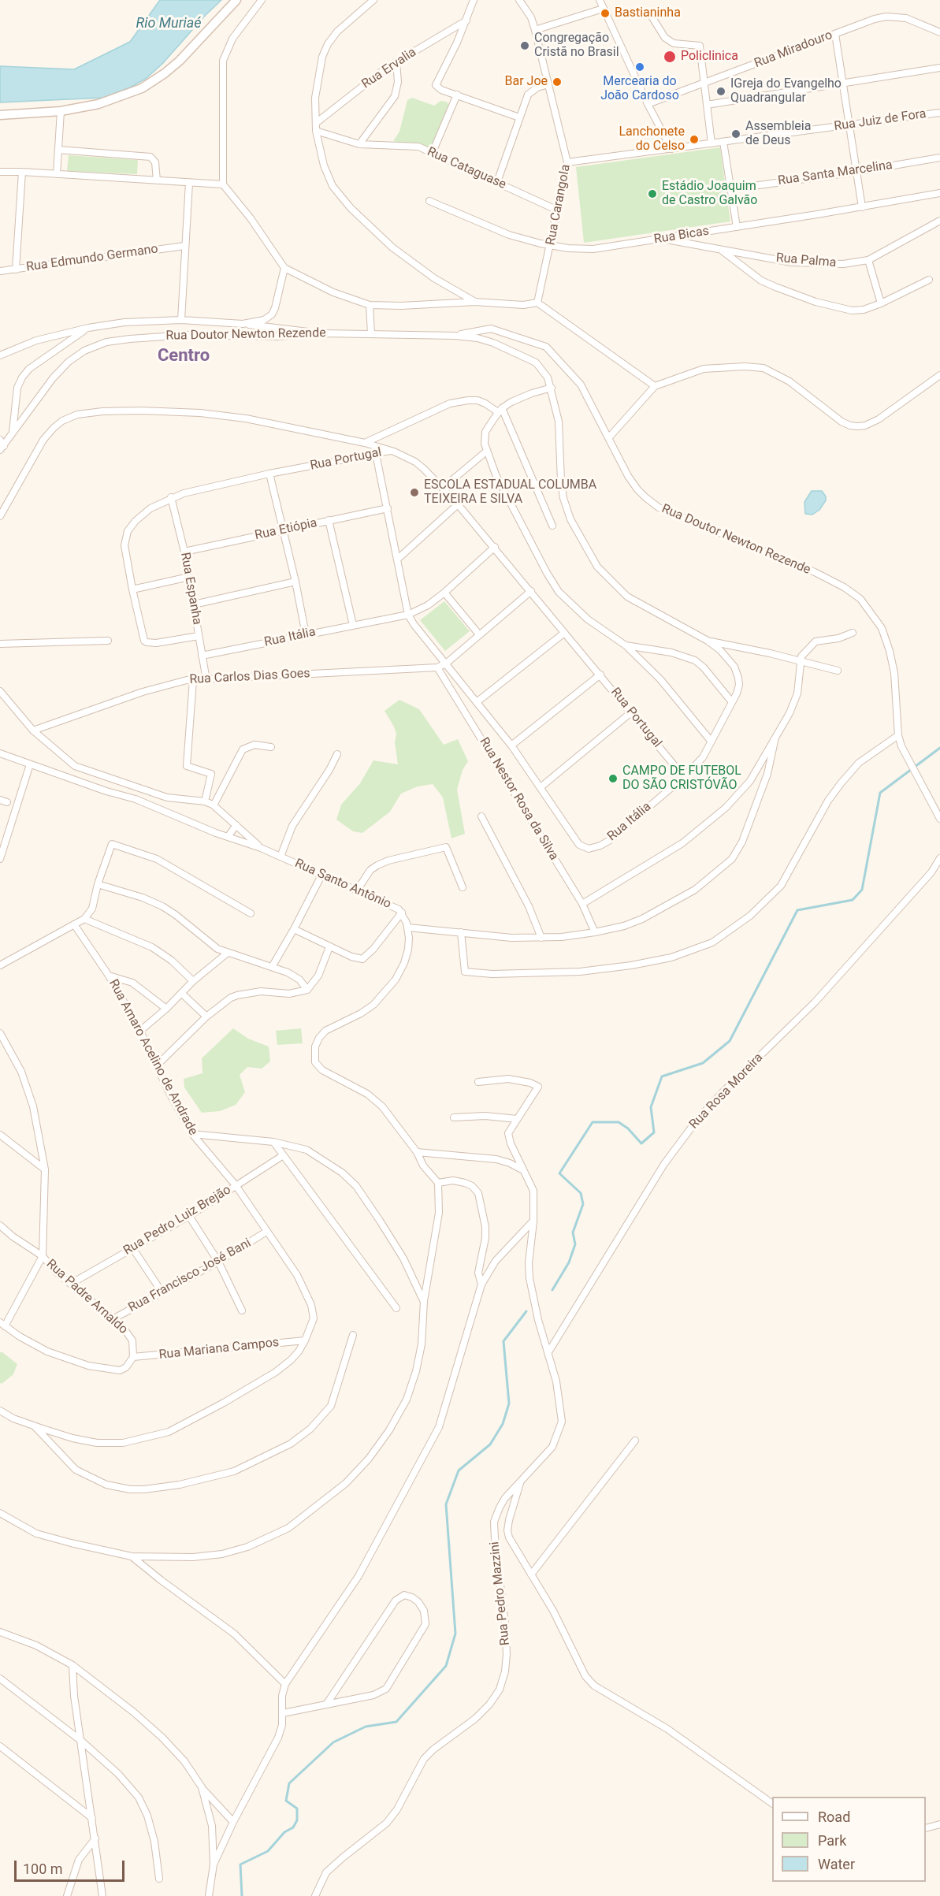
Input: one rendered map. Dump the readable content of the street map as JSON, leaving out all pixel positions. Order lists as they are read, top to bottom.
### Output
{
  "streets": {
    "street": [
      "Rua Miradouro",
      "Rua Ervalia",
      "Rua Juiz de Fora",
      "Rua Cataguase",
      "Rua Santa Marcelina",
      "Rua Carangola",
      "Rua Bicas",
      "Rua Edmundo Germano",
      "Rua Palma",
      "Rua Doutor Newton Rezende",
      "Rua Portugal",
      "Rua Etiópia",
      "Rua Espanha",
      "Rua Itália",
      "Rua Carlos Dias Goes",
      "Rua Nestor Rosa da Silva",
      "Rua Santo Antônio",
      "Rua Amaro Acelino de Andrade",
      "Rua Rosa Moreira",
      "Rua Pedro Luiz Brejão",
      "Rua Francisco José Bani",
      "Rua Padre Arnaldo",
      "Rua Mariana Campos",
      "Rua Pedro Mazzini"
    ]
  },
  "crossings": [
    ["Rua Juiz de Fora", "Rua Carangola"],
    ["Rua Cataguase", "Rua Carangola"],
    ["Rua Carangola", "Rua Bicas"],
    ["Rua Bicas", "Rua Palma"],
    ["Rua Doutor Newton Rezende", "Rua Itália"],
    ["Rua Portugal", "Rua Espanha"],
    ["Rua Portugal", "Rua Itália"],
    ["Rua Portugal", "Rua Carlos Dias Goes"],
    ["Rua Etiópia", "Rua Espanha"],
    ["Rua Espanha", "Rua Itália"],
    ["Rua Espanha", "Rua Carlos Dias Goes"],
    ["Rua Itália", "Rua Carlos Dias Goes"],
    ["Rua Carlos Dias Goes", "Rua Nestor Rosa da Silva"],
    ["Rua Amaro Acelino de Andrade", "Rua Pedro Luiz Brejão"],
    ["Rua Amaro Acelino de Andrade", "Rua Francisco José Bani"],
    ["Rua Amaro Acelino de Andrade", "Rua Mariana Campos"],
    ["Rua Rosa Moreira", "Rua Pedro Mazzini"],
    ["Rua Pedro Luiz Brejão", "Rua Padre Arnaldo"],
    ["Rua Francisco José Bani", "Rua Padre Arnaldo"],
    ["Rua Padre Arnaldo", "Rua Mariana Campos"]
  ],
  "districts": ["Centro"],
  "water": ["Rio Muriaé"],
  "places": [
    "Bastianinha",
    "Congregação Cristã no Brasil",
    "Policlinica",
    "Mercearia do João Cardoso",
    "Bar Joe",
    "IGreja do Evangelho Quadrangular",
    "Assembleia de Deus",
    "Lanchonete do Celso",
    "Estádio Joaquim de Castro Galvão",
    "ESCOLA ESTADUAL COLUMBA TEIXEIRA E SILVA",
    "CAMPO DE FUTEBOL DO SÃO CRISTÓVÃO"
  ],
  "legend": ["Road", "Park", "Water"],
  "scale_bar": "100 m"
}
